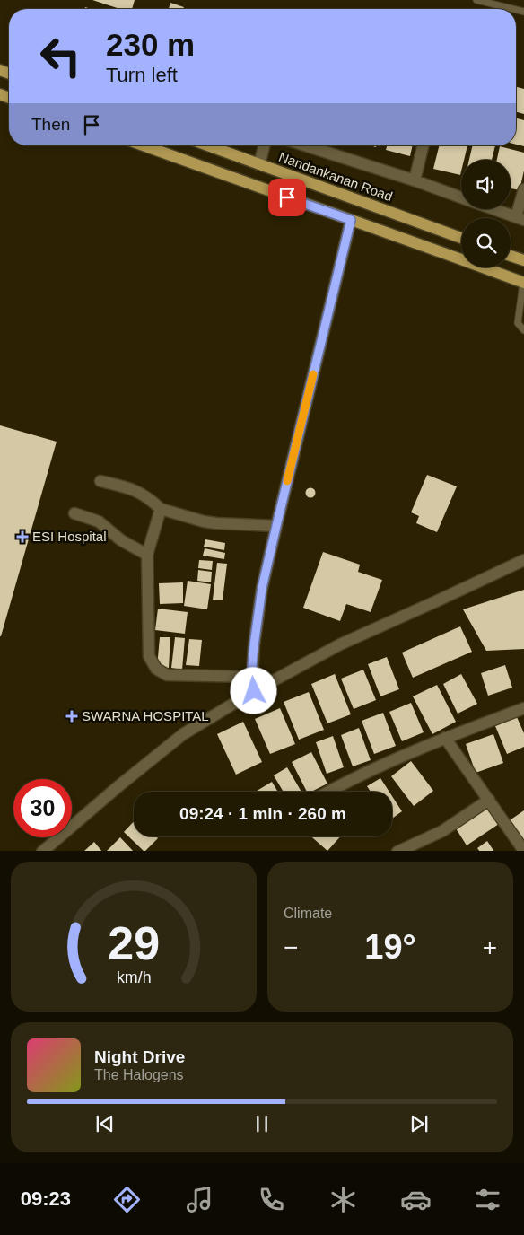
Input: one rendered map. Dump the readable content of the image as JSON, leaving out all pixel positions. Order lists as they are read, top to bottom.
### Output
{
  "streets": {
    "main road": ["Nandankanan Road"]
  },
  "places": {
    "health": ["ESI Hospital", "SWARNA HOSPITAL"]
  },
  "page": {
    "turn": ["230 m", "Turn left"],
    "then": "Then",
    "limit": "30",
    "trip": "09:24 · 1 min · 260 m",
    "tile": "Climate",
    "heat": ["−", "19°", "+"],
    "song": ["Night Drive", "The Halogens"],
    "tabs": "09:23",
    "gauge": ["29", "km/h"]
  }
}
